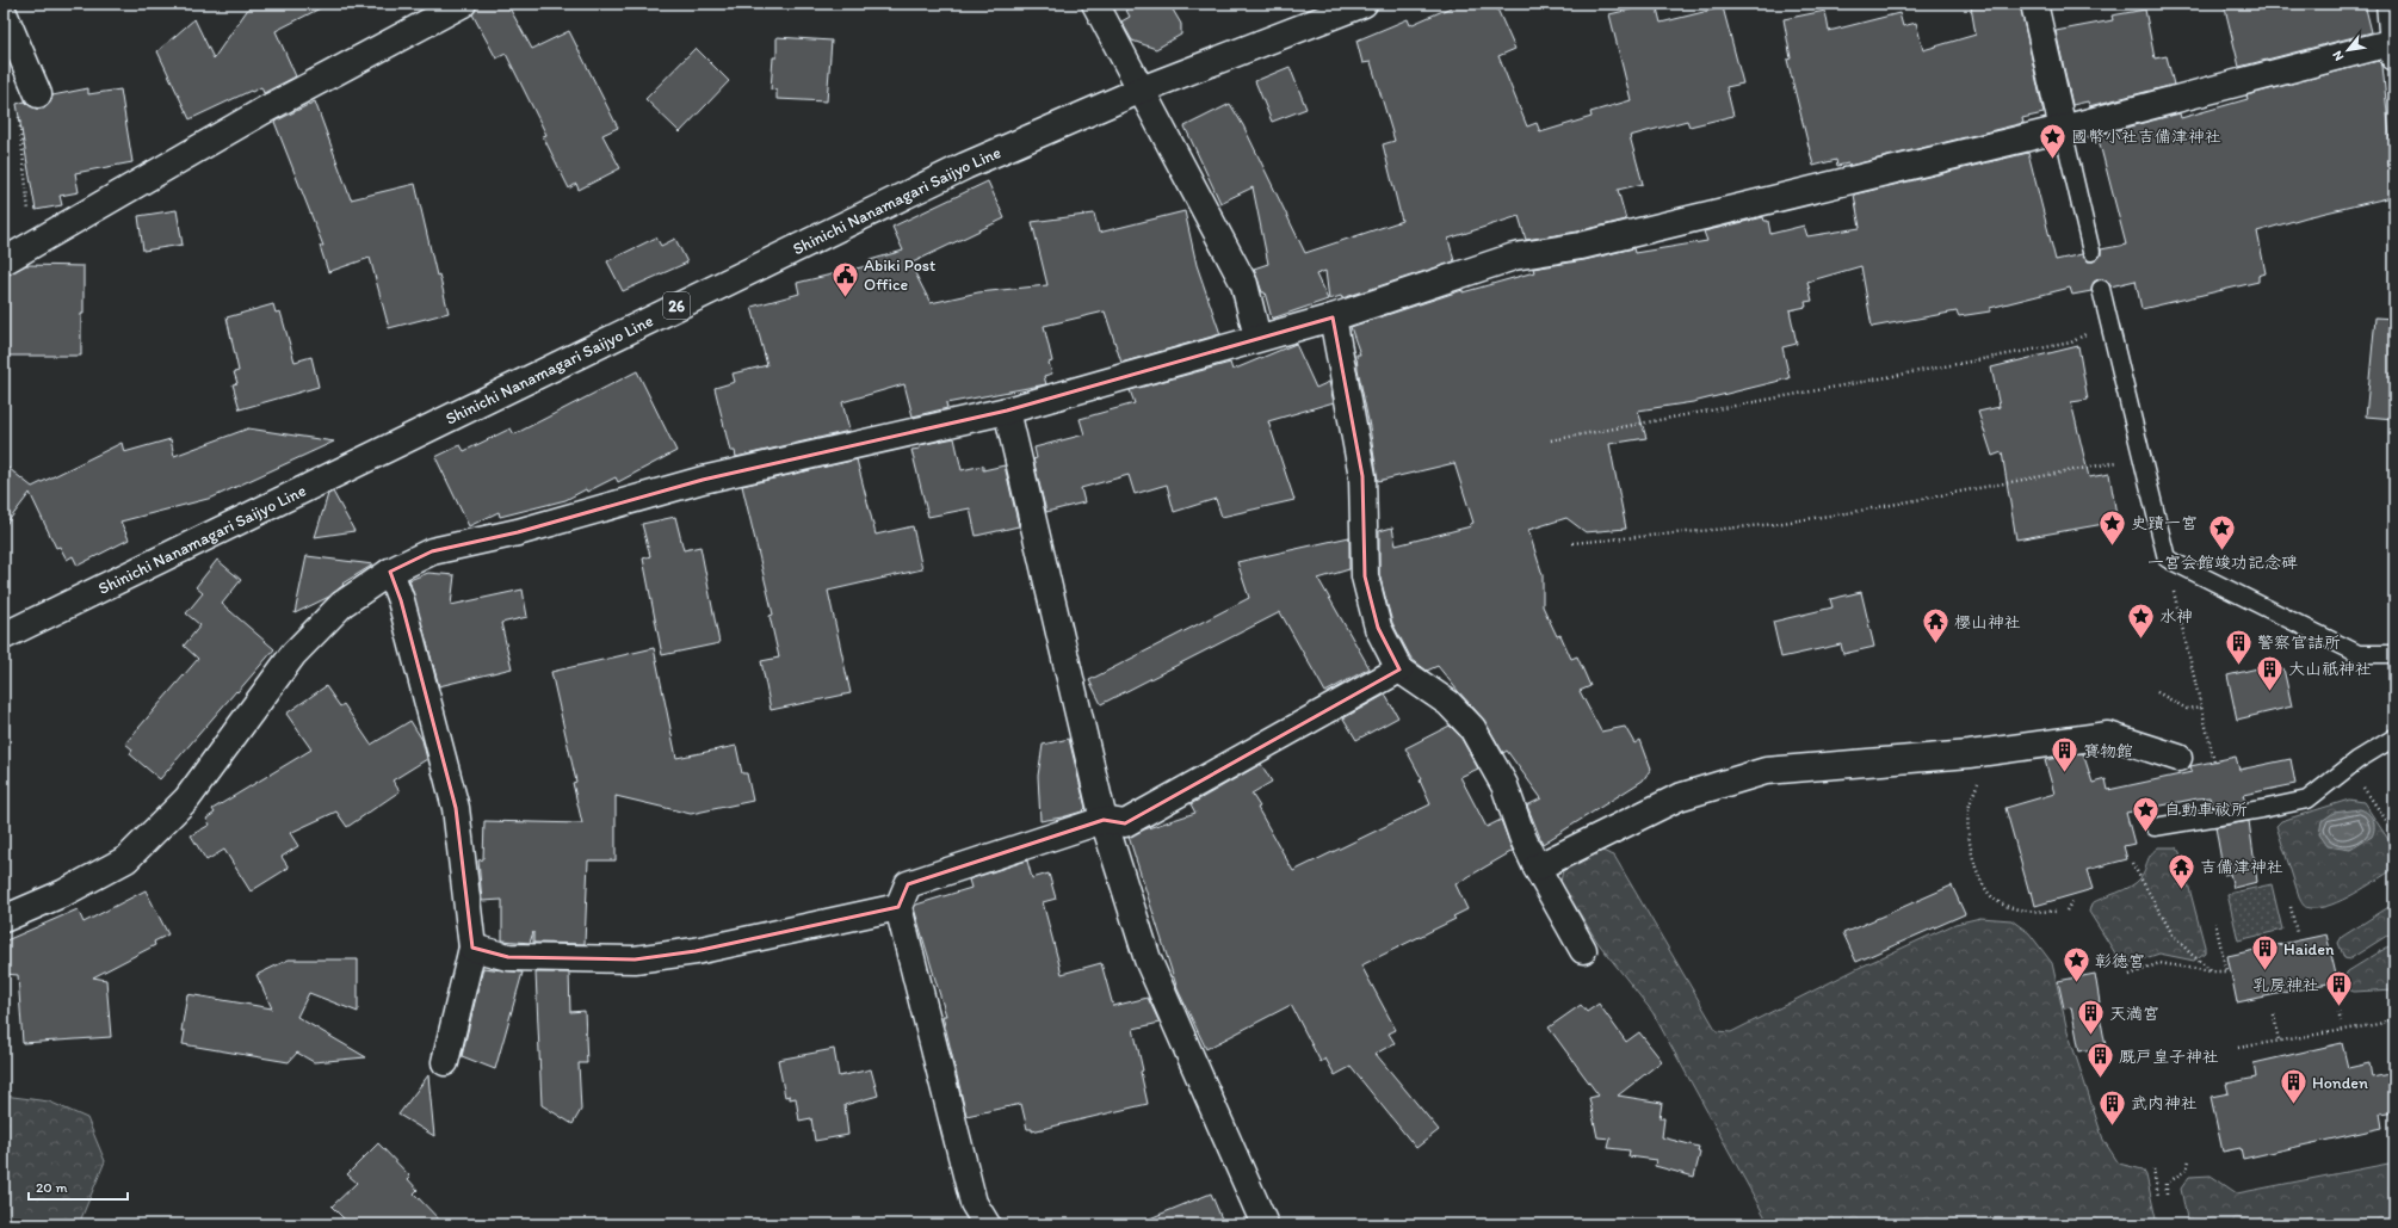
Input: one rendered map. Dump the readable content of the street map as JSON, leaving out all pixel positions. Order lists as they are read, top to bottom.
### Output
{
  "streets": {
    "street": ["Shinichi Nanamagari Saijyo Line", "26"]
  },
  "places": {
    "place": [
      "國幣小社吉備津神社",
      "史蹟一宮",
      "一宮会館竣功記念碑",
      "水神",
      "自動車祓所",
      "彰徳宮"
    ],
    "public building": ["Abiki Post Office"],
    "temple": ["櫻山神社", "吉備津神社"],
    "building": [
      "警察官詰所",
      "大山祇神社",
      "寶物館",
      "Haiden",
      "乳房神社",
      "天満宮",
      "厩戸皇子神社",
      "Honden",
      "武内神社"
    ]
  },
  "scale_bar": "20 m",
  "north": "bottom left"
}
